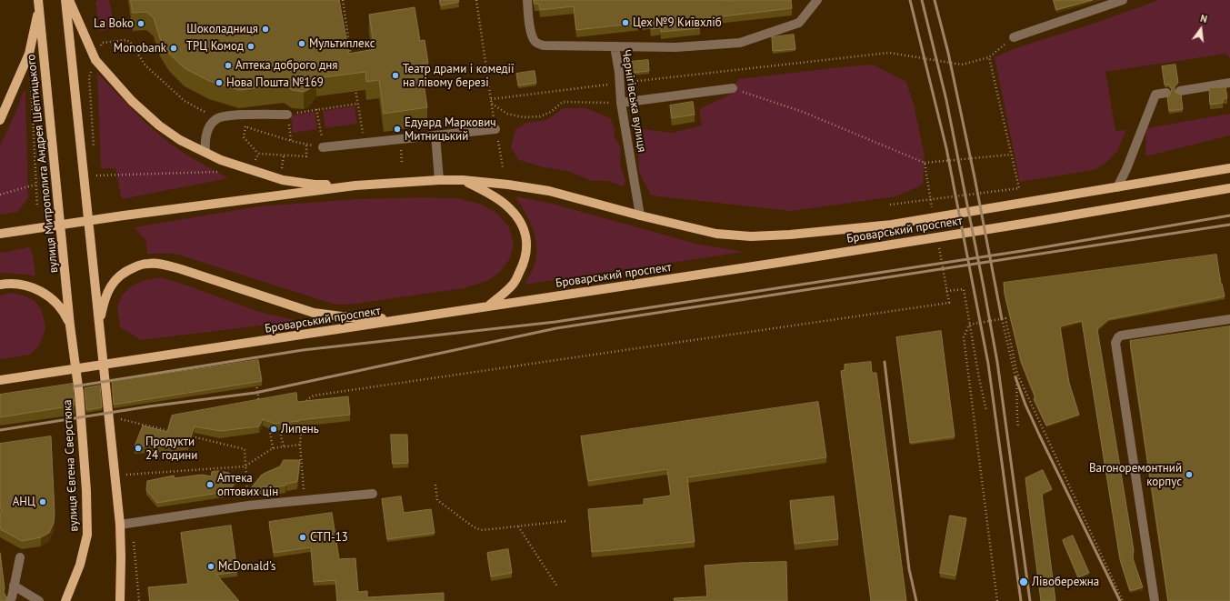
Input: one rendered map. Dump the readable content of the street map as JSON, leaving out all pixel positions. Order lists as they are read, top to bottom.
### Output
{
  "streets": {
    "main road": ["вулиця Митрополита Андрея Шептицького", "Броварський проспект", "вулиця Євгена Сверстюка"],
    "street": ["Чернігівська вулиця"]
  },
  "crossings": [
    ["Чернігівська вулиця", "Броварський проспект"],
    ["вулиця Митрополита Андрея Шептицького", "вулиця Євгена Сверстюка"]
  ],
  "places": [
    "Цех №9 Київхліб",
    "La Boko",
    "Шоколадниця",
    "Мультиплекс",
    "ТРЦ Комод",
    "Monobank",
    "Аптека доброго дня",
    "Театр драми і комедії на лівому березі",
    "Нова Пошта №169",
    "Едуард Маркович Митницький",
    "Липень",
    "Продукти 24 години",
    "Вагоноремонтний корпус",
    "Аптека оптових цін",
    "АНЦ",
    "СТП-13",
    "McDonald's",
    "Лівобережна"
  ],
  "north": "top"
}
